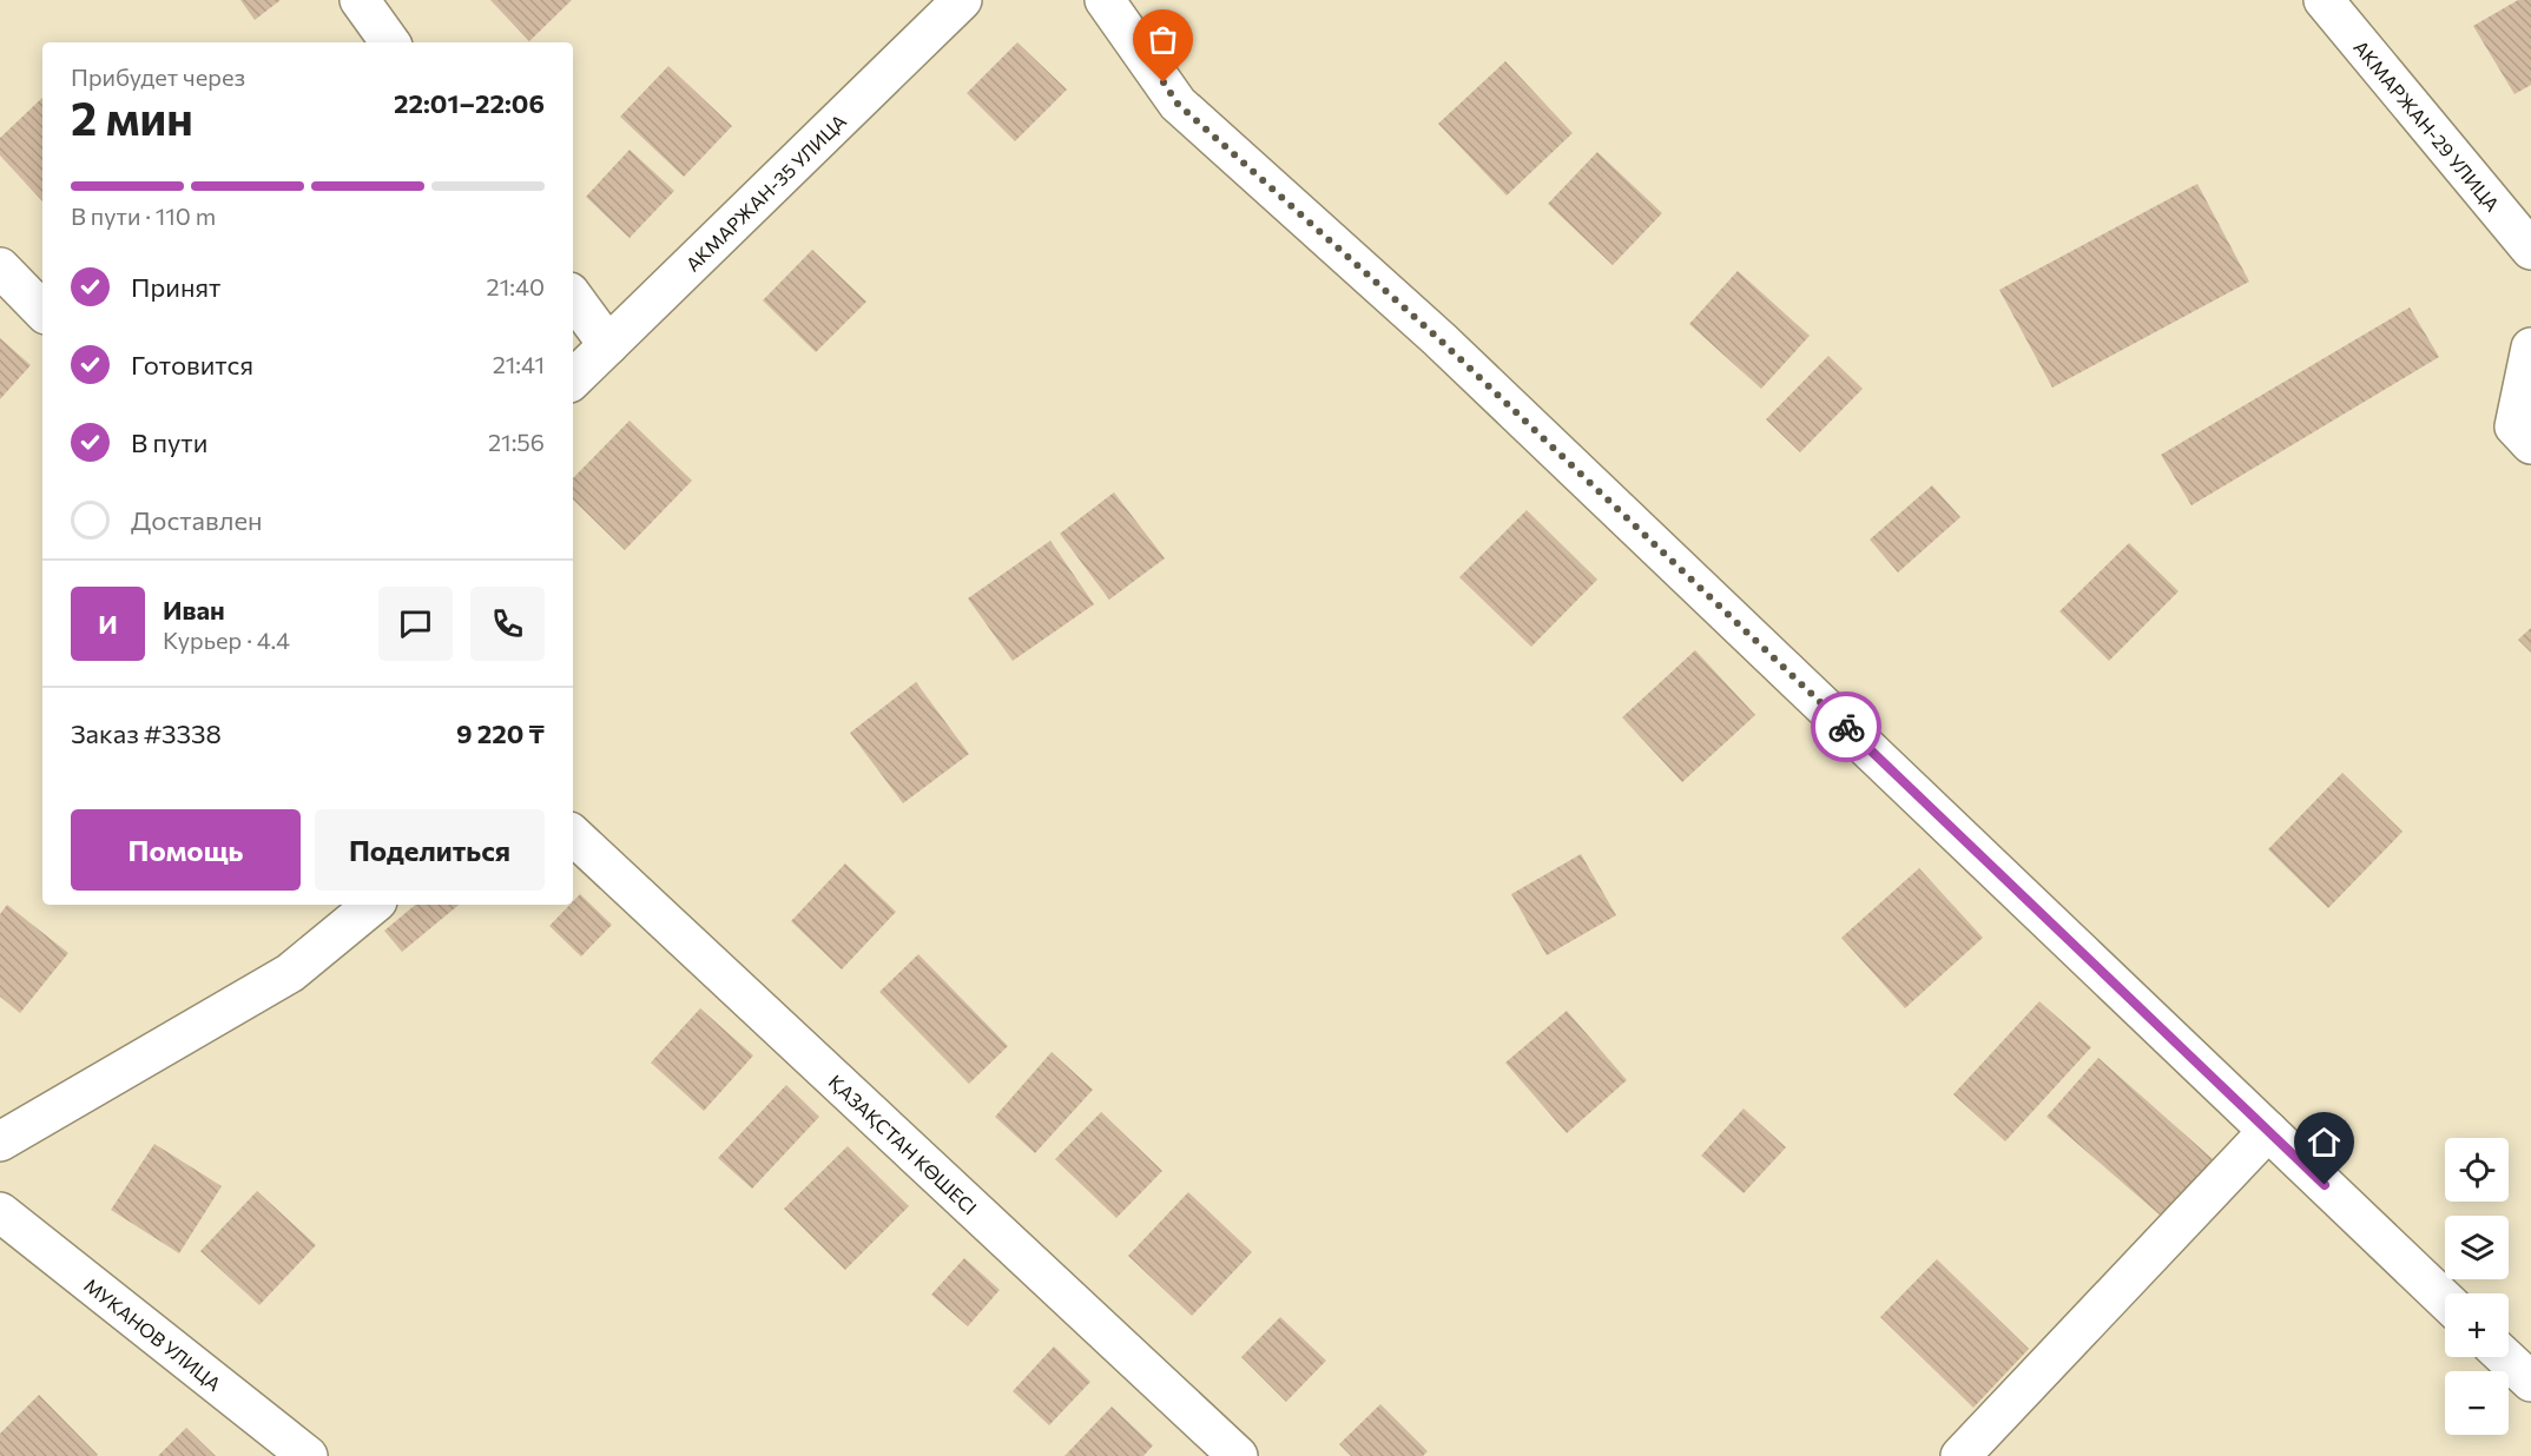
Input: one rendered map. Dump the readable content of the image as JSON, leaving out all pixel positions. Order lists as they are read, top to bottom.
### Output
{
  "streets": {
    "street": [
      "АКМАРЖАН-29 УЛИЦА",
      "АКМАРЖАН-35 УЛИЦА",
      "ҚАЗАҚСТАН КӨШЕСІ",
      "МУКАНОВ УЛИЦА"
    ]
  },
  "page": {
    "heading": ["2 мин", "Прибудет через", "22:01–22:06"],
    "panel": [
      "Иван",
      "Курьер · 4.4",
      "Заказ #3338",
      "9 220 ₸"
    ],
    "bar": "В пути · 110 m",
    "list": [
      ["Принят", "21:40"],
      ["Готовится", "21:41"],
      ["В пути", "21:56"],
      "Доставлен"
    ],
    "round": "И",
    "buttons": ["Помощь", "Поделиться"],
    "map_buttons": ["+", "−"]
  }
}
